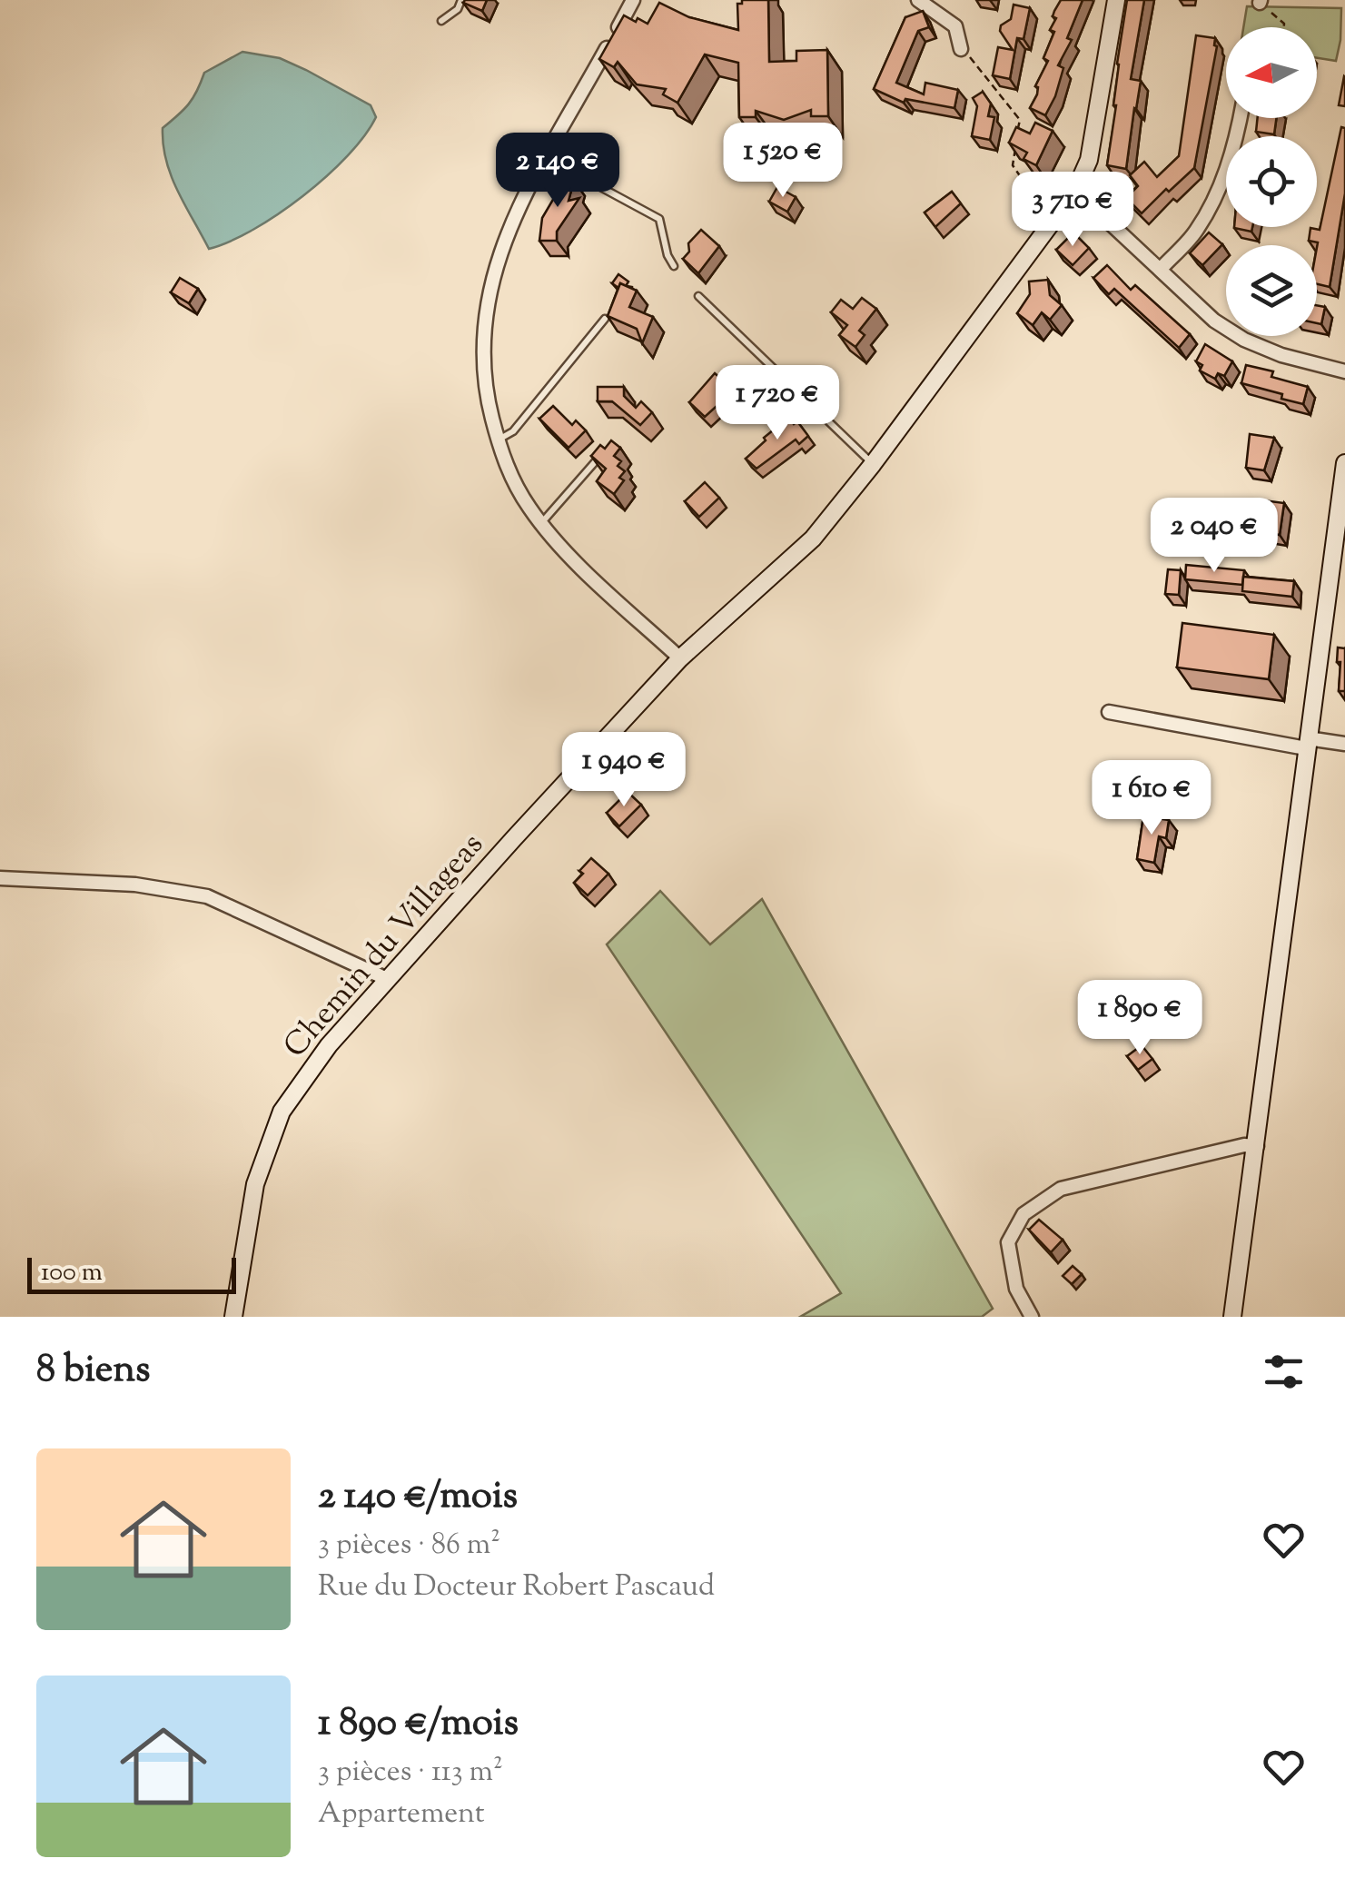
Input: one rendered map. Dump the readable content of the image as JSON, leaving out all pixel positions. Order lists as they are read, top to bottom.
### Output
{
  "streets": {
    "street": ["Chemin du Villageas"]
  },
  "scale_bar": "100 m",
  "north": "left",
  "page": {
    "price": [
      "1 520 €",
      "2 140 €",
      "3 710 €",
      "1 720 €",
      "2 040 €",
      "1 940 €",
      "1 610 €",
      "1 890 €"
    ],
    "scale": "100 m",
    "heading": "8 biens",
    "list": [
      {
        "name": "2 140 €/mois",
        "note": "3 pièces · 86 m² · Rue du Docteur Robert Pascaud"
      },
      {
        "name": "1 890 €/mois",
        "note": "3 pièces · 113 m² · Appartement"
      }
    ]
  }
}
